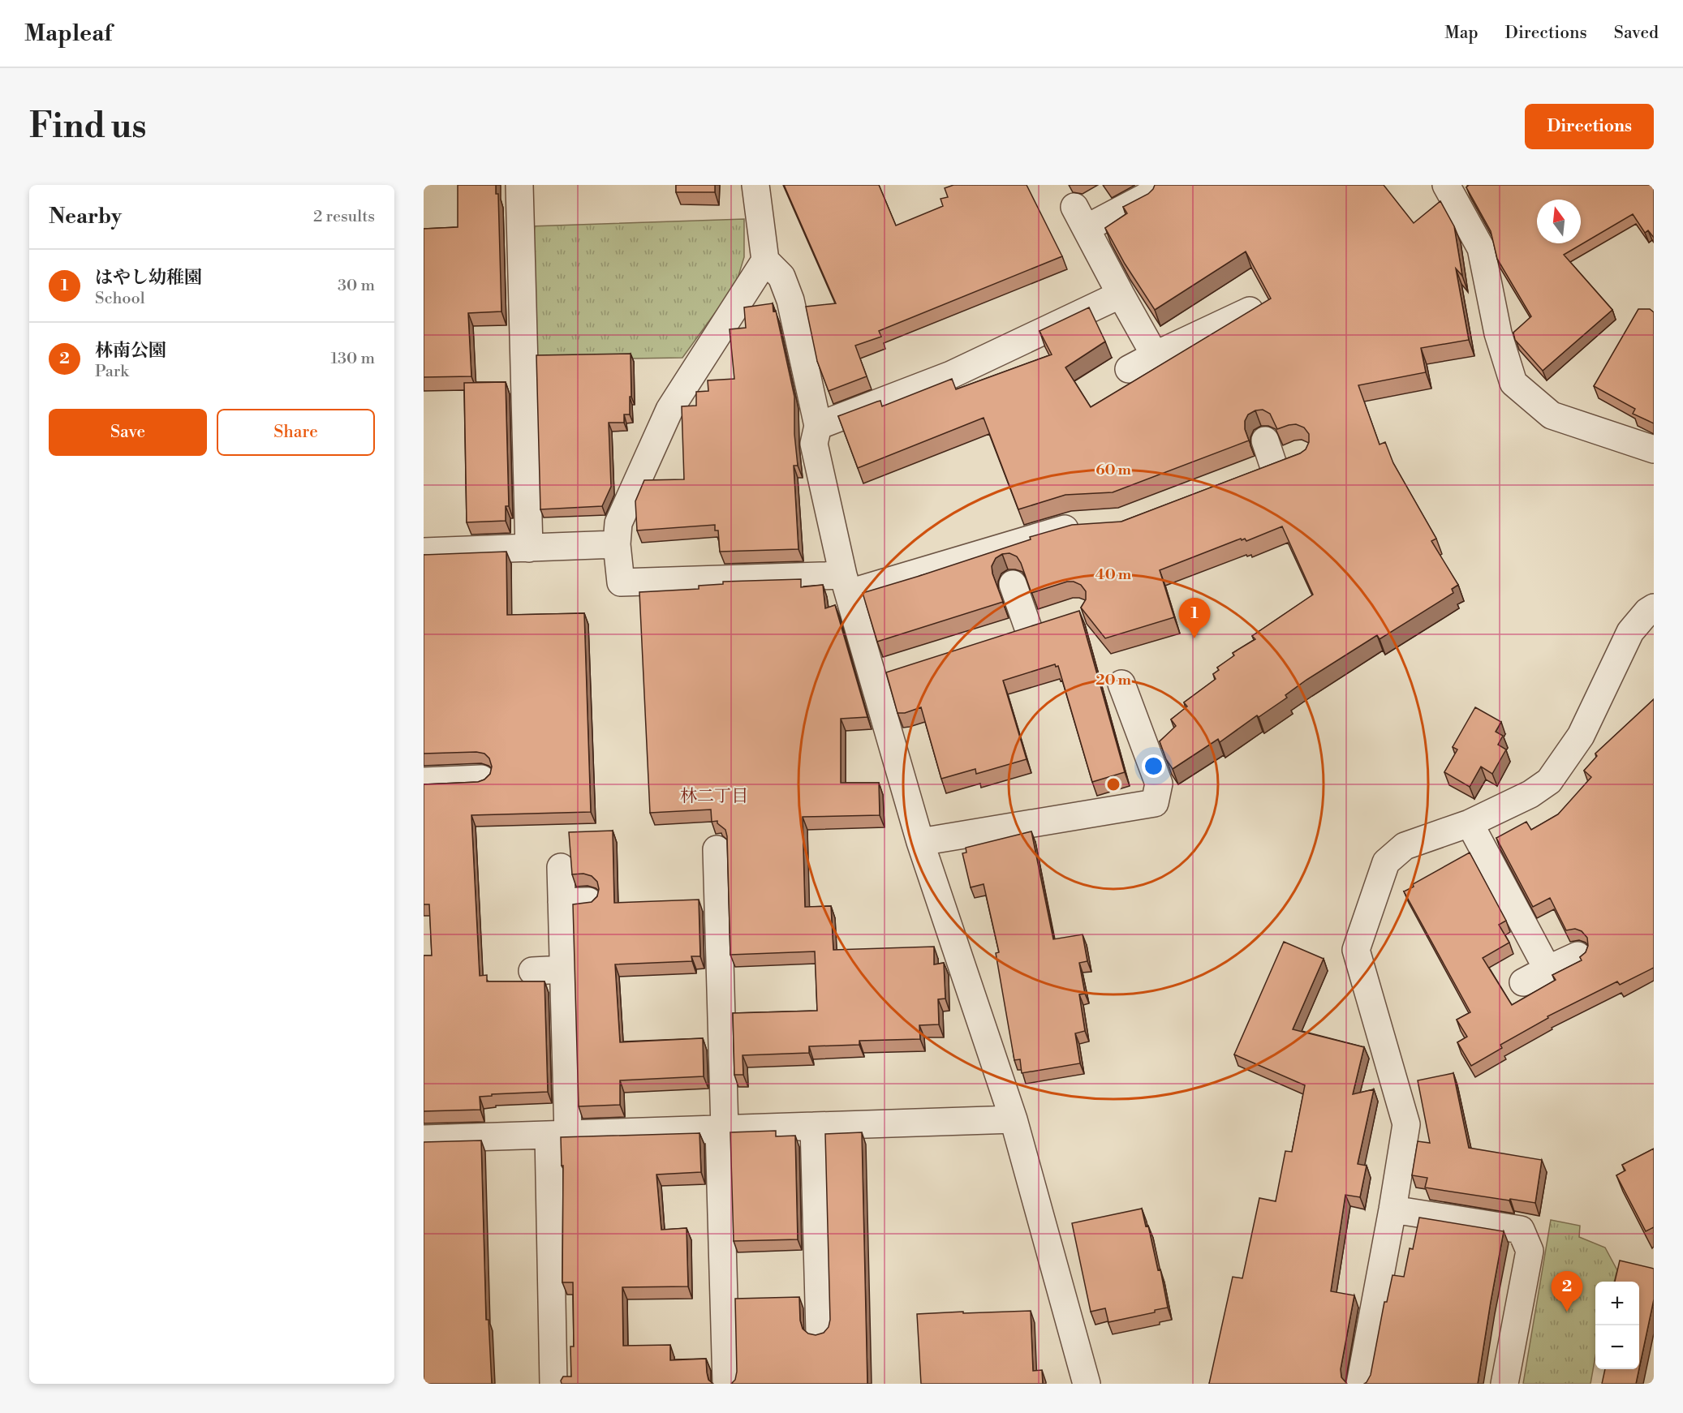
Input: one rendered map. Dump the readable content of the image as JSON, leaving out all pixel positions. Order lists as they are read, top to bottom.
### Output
{
  "districts": ["林二丁目"],
  "north": "top",
  "page": {
    "header": "Mapleaf",
    "nav": ["Map", "Directions", "Saved"],
    "buttons": [
      "Directions",
      ["Save", "Share"]
    ],
    "title": "Find us",
    "heading": ["Nearby", "2 results"],
    "list": [
      {
        "mark": "1",
        "name": "はやし幼稚園",
        "note": "School",
        "value": "30 m"
      },
      {
        "mark": "2",
        "name": "林南公園",
        "note": "Park",
        "value": "130 m"
      }
    ],
    "pins": ["1", "2"],
    "map_buttons": ["+", "−"]
  },
  "rings": ["60 m", "40 m", "20 m"]
}
